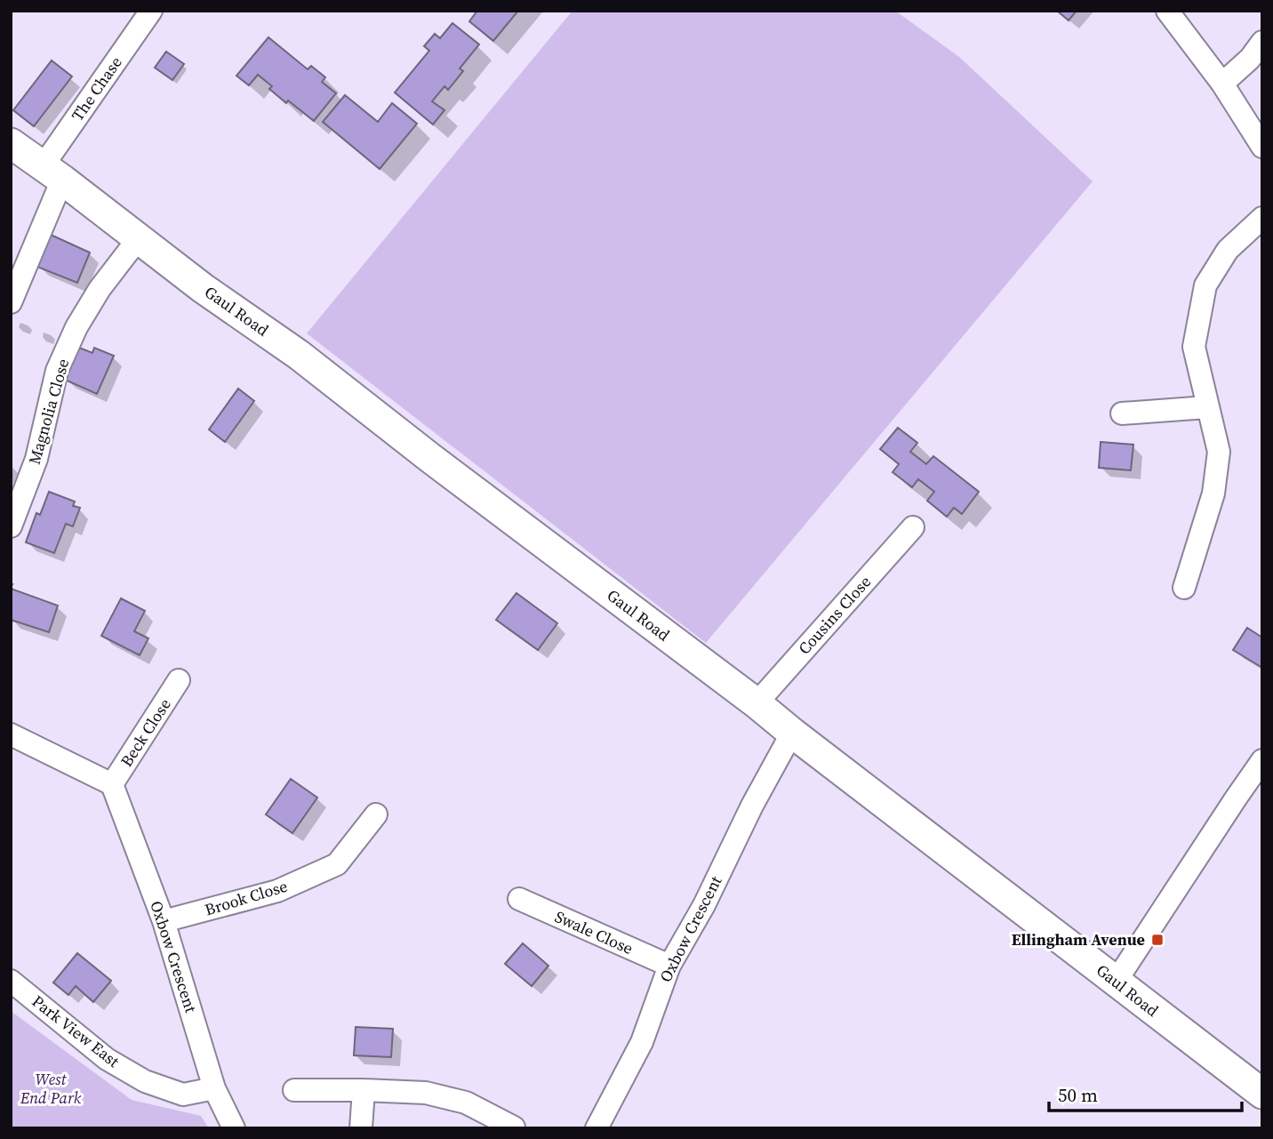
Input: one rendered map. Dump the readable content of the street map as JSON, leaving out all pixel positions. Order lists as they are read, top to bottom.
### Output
{
  "streets": {
    "street": [
      "The Chase",
      "Gaul Road",
      "Magnolia Close",
      "Cousins Close",
      "Beck Close",
      "Brook Close",
      "Oxbow Crescent",
      "Swale Close",
      "Park View East"
    ]
  },
  "crossings": [
    ["The Chase", "Gaul Road"],
    ["Gaul Road", "Magnolia Close"],
    ["Gaul Road", "Cousins Close"],
    ["Gaul Road", "Oxbow Crescent"],
    ["Beck Close", "Oxbow Crescent"],
    ["Brook Close", "Oxbow Crescent"],
    ["Oxbow Crescent", "Swale Close"],
    ["Oxbow Crescent", "Park View East"]
  ],
  "parks": ["West End Park"],
  "places": {
    "transit": ["Ellingham Avenue"]
  },
  "scale_bar": "50 m"
}
